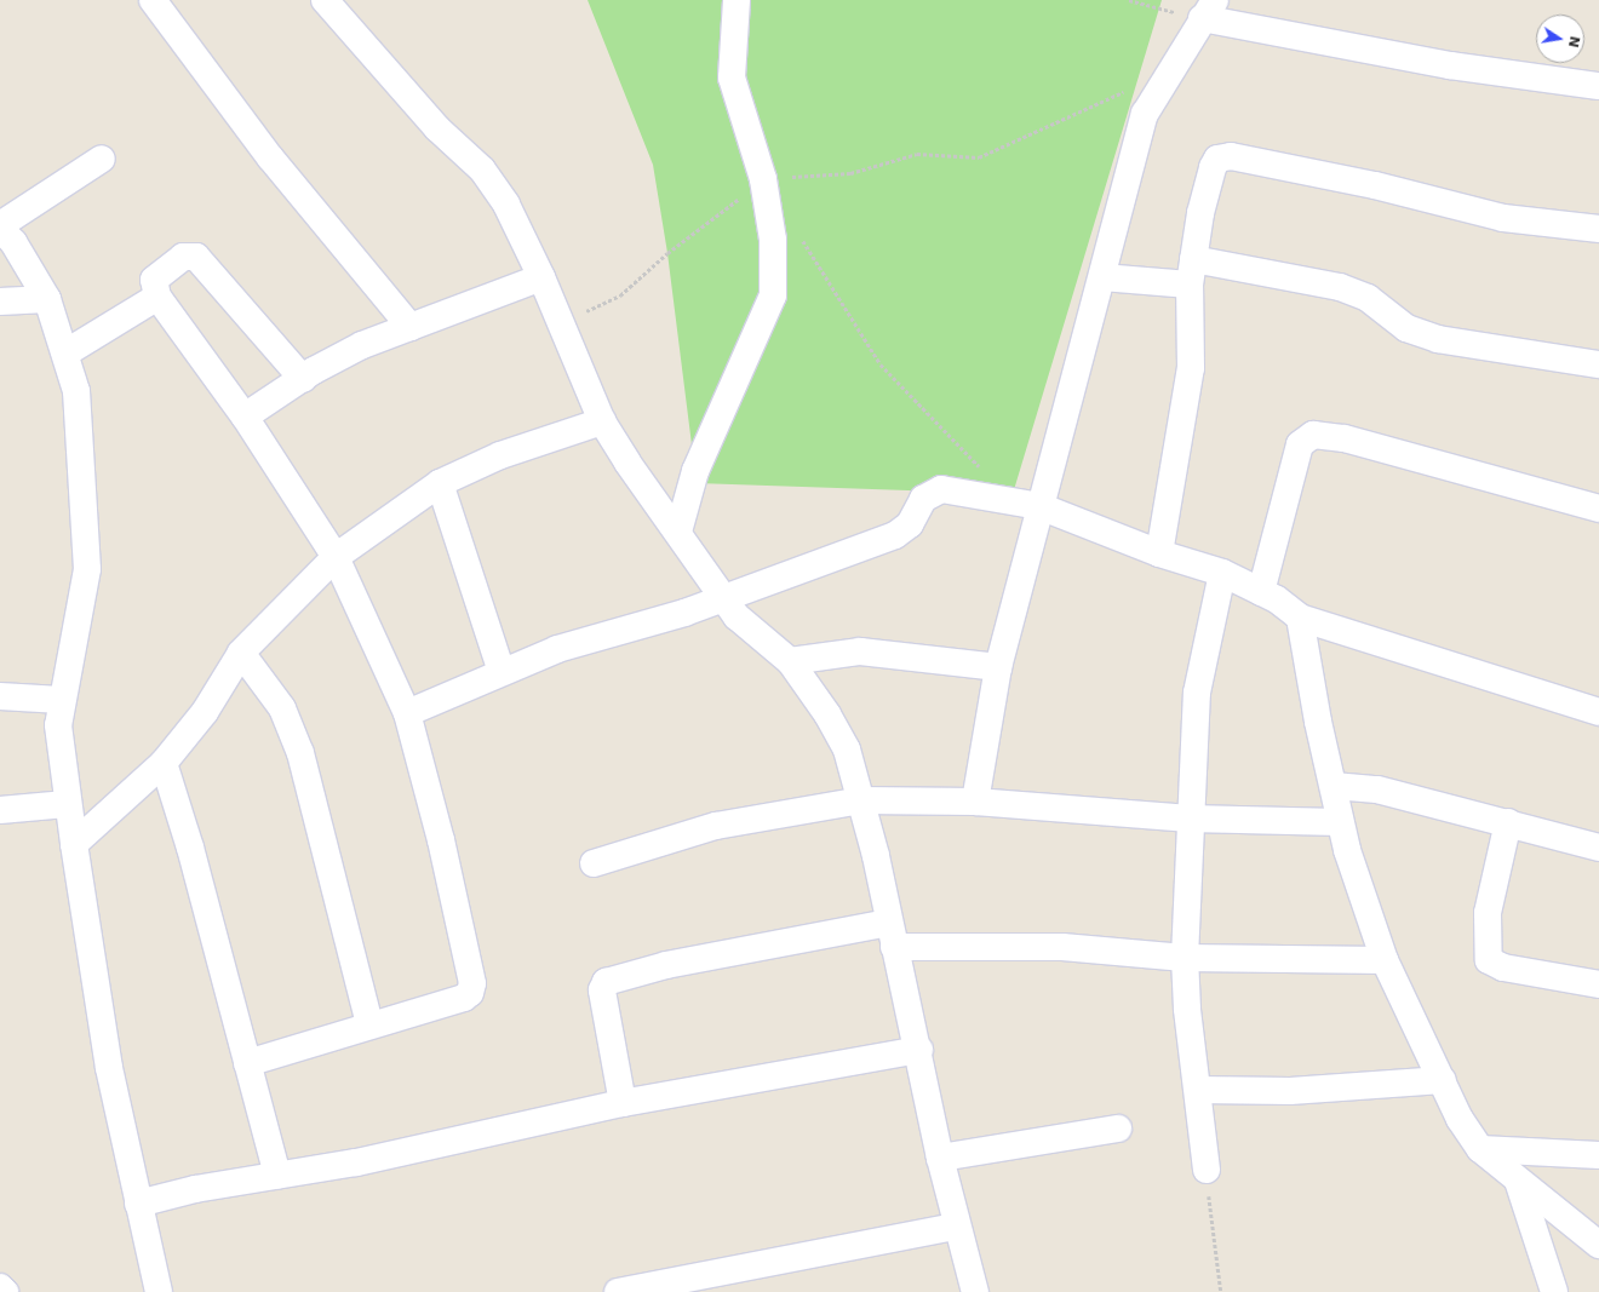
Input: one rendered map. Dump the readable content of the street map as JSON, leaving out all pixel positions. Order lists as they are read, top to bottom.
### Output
{
  "north": "right"
}
